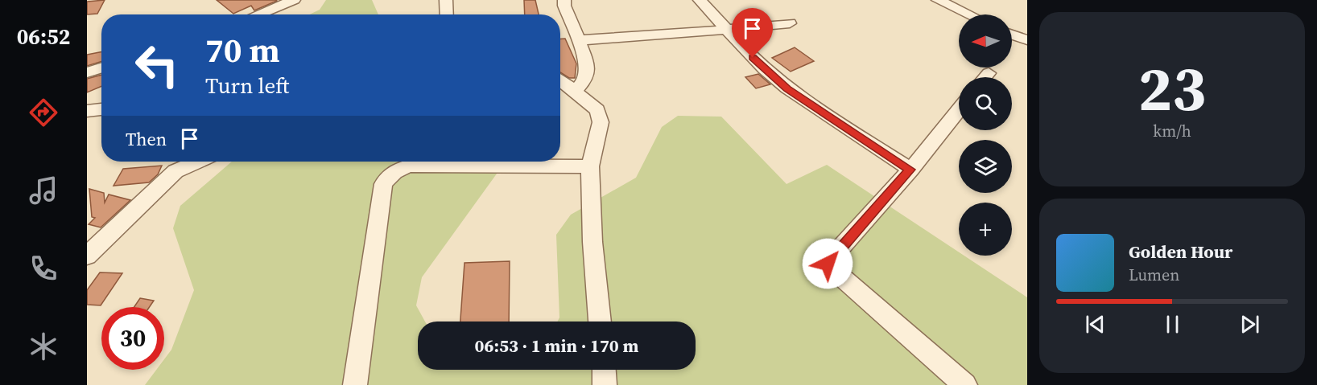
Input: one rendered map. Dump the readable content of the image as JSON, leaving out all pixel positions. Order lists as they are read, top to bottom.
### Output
{
  "north": "left",
  "page": {
    "tabs": "06:52",
    "tile": ["23", "km/h"],
    "map_buttons": "+",
    "turn": ["70 m", "Turn left"],
    "then": "Then",
    "song": ["Golden Hour", "Lumen"],
    "limit": "30",
    "trip": "06:53 · 1 min · 170 m"
  }
}
